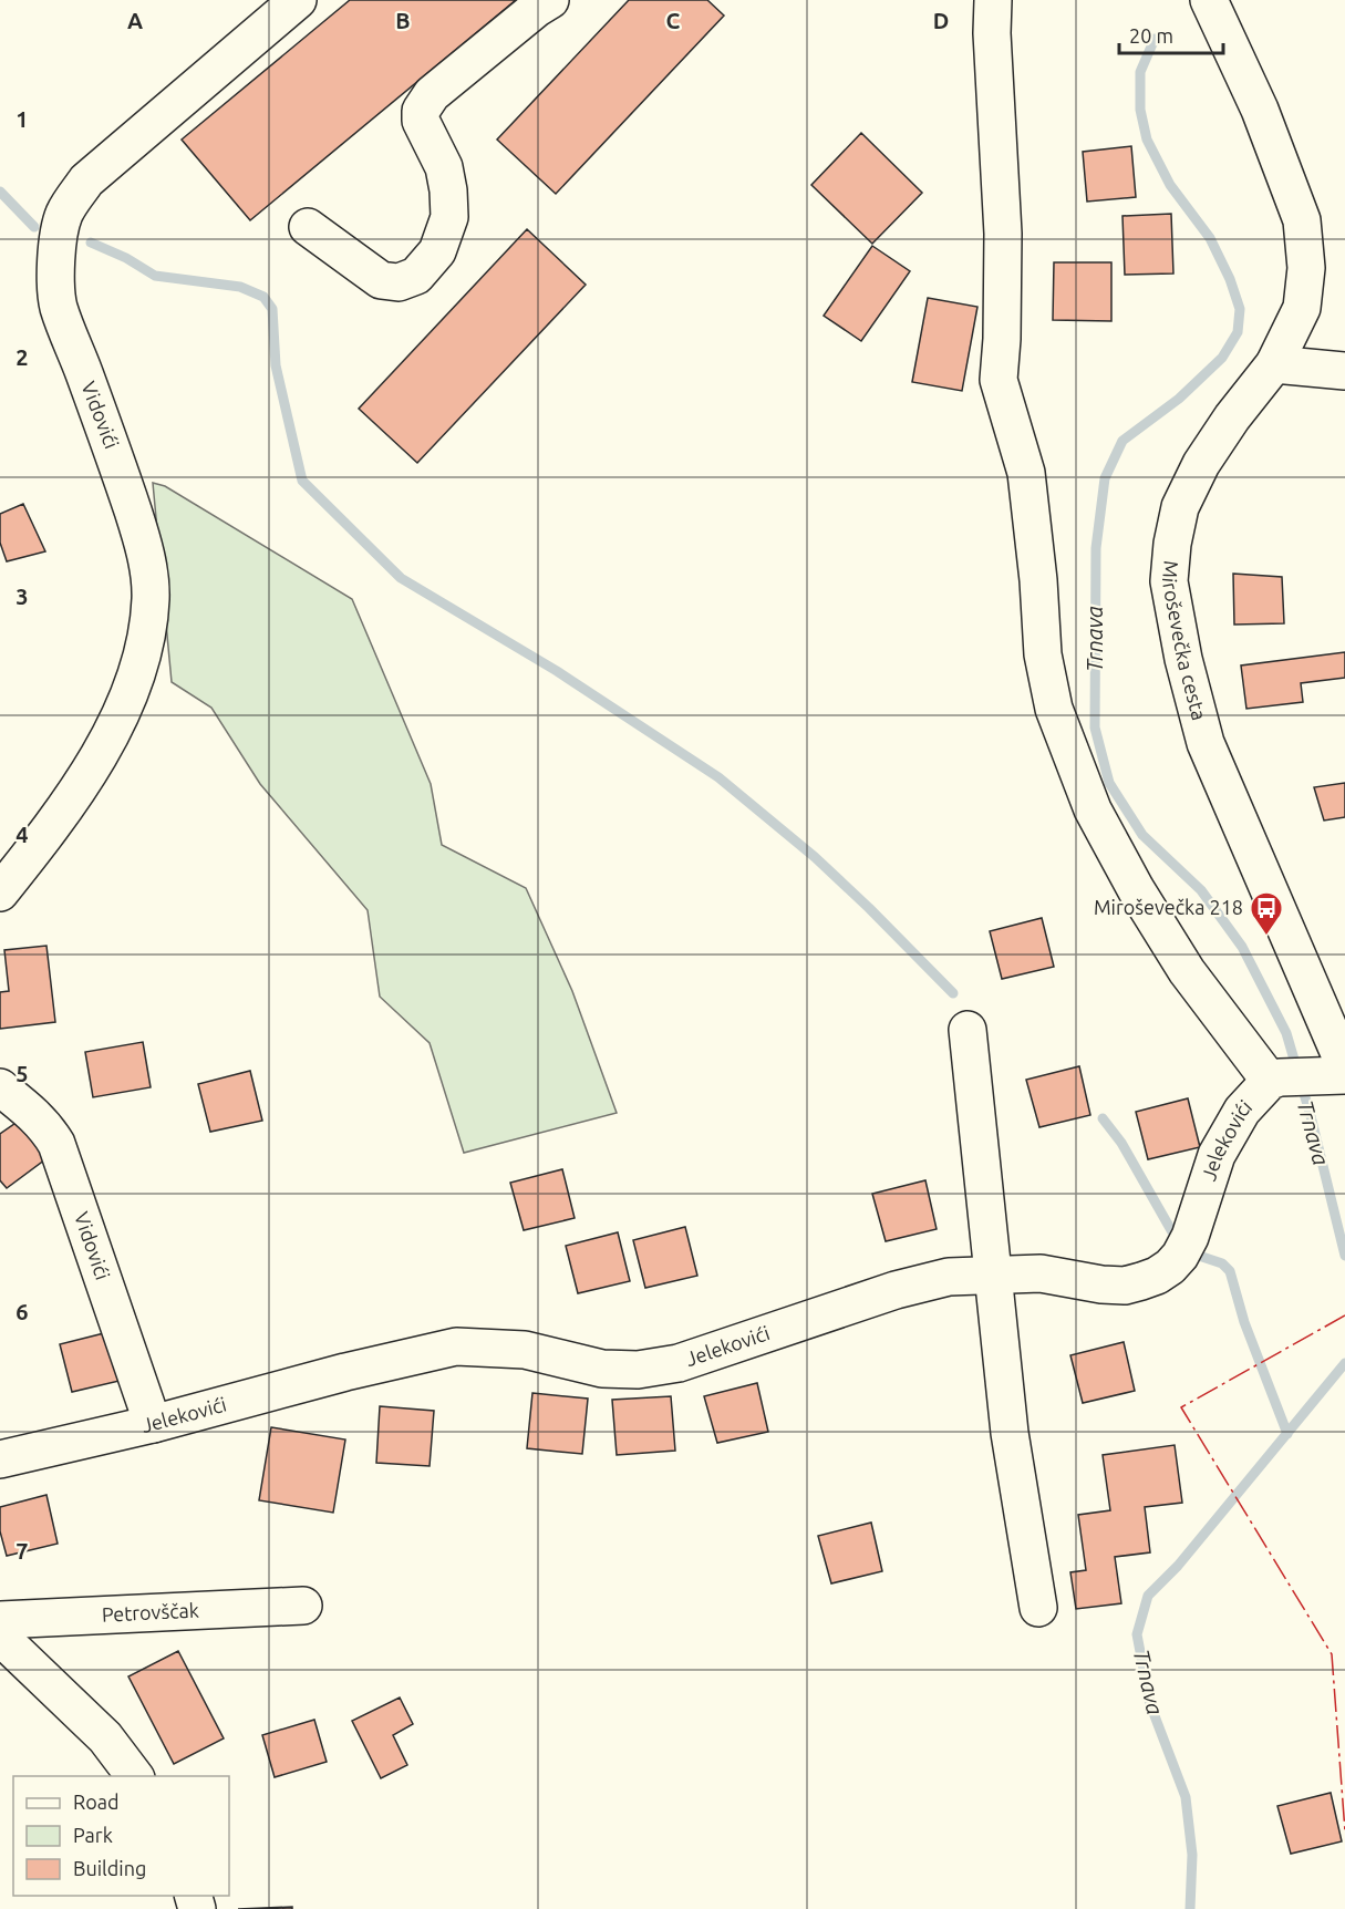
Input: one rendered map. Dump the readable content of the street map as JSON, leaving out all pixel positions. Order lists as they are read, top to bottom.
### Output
{
  "streets": {
    "street": [
      "Vidovići",
      "Miroševečka cesta",
      "Jelekovići",
      "Petrovščak"
    ]
  },
  "crossings": [
    ["Vidovići", "Jelekovići"],
    ["Miroševečka cesta", "Jelekovići"]
  ],
  "water": ["Trnava"],
  "places": {
    "bus stop": ["Miroševečka 218"]
  },
  "legend": ["Road", "Park", "Building"],
  "scale_bar": "20 m",
  "grid": {
    "columns": [
      "A",
      "B",
      "C",
      "D"
    ],
    "rows": [
      "1",
      "2",
      "3",
      "4",
      "5",
      "6",
      "7"
    ]
  }
}
